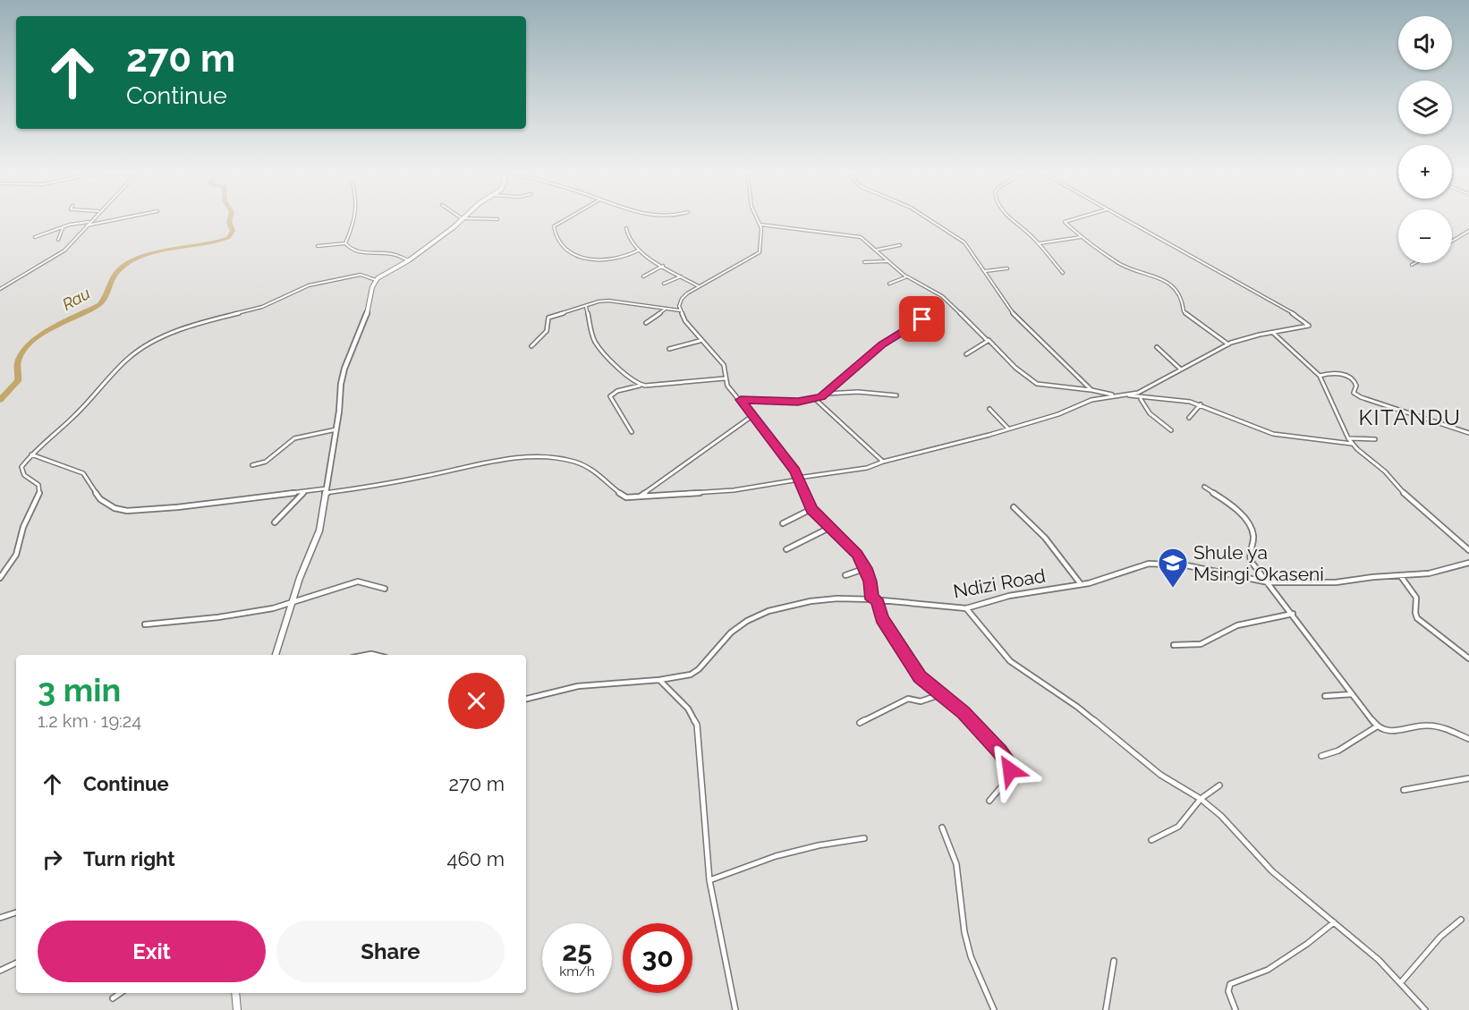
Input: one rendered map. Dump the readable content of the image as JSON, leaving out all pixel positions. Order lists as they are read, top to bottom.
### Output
{
  "streets": {
    "street": ["Ndizi Road"]
  },
  "districts": ["KITANDU"],
  "water": ["Rau"],
  "places": {
    "school or university": ["Shule ya Msingi Okaseni"]
  },
  "page": {
    "map_buttons": ["+", "−"],
    "turn": ["270 m", "Continue"],
    "heading": ["3 min", "1.2 km · 19:24"],
    "list": [
      {
        "name": "Continue",
        "value": "270 m"
      },
      {
        "name": "Turn right",
        "value": "460 m"
      }
    ],
    "buttons": ["Exit", "Share"],
    "speed": "25 km/h",
    "limit": "30"
  }
}
